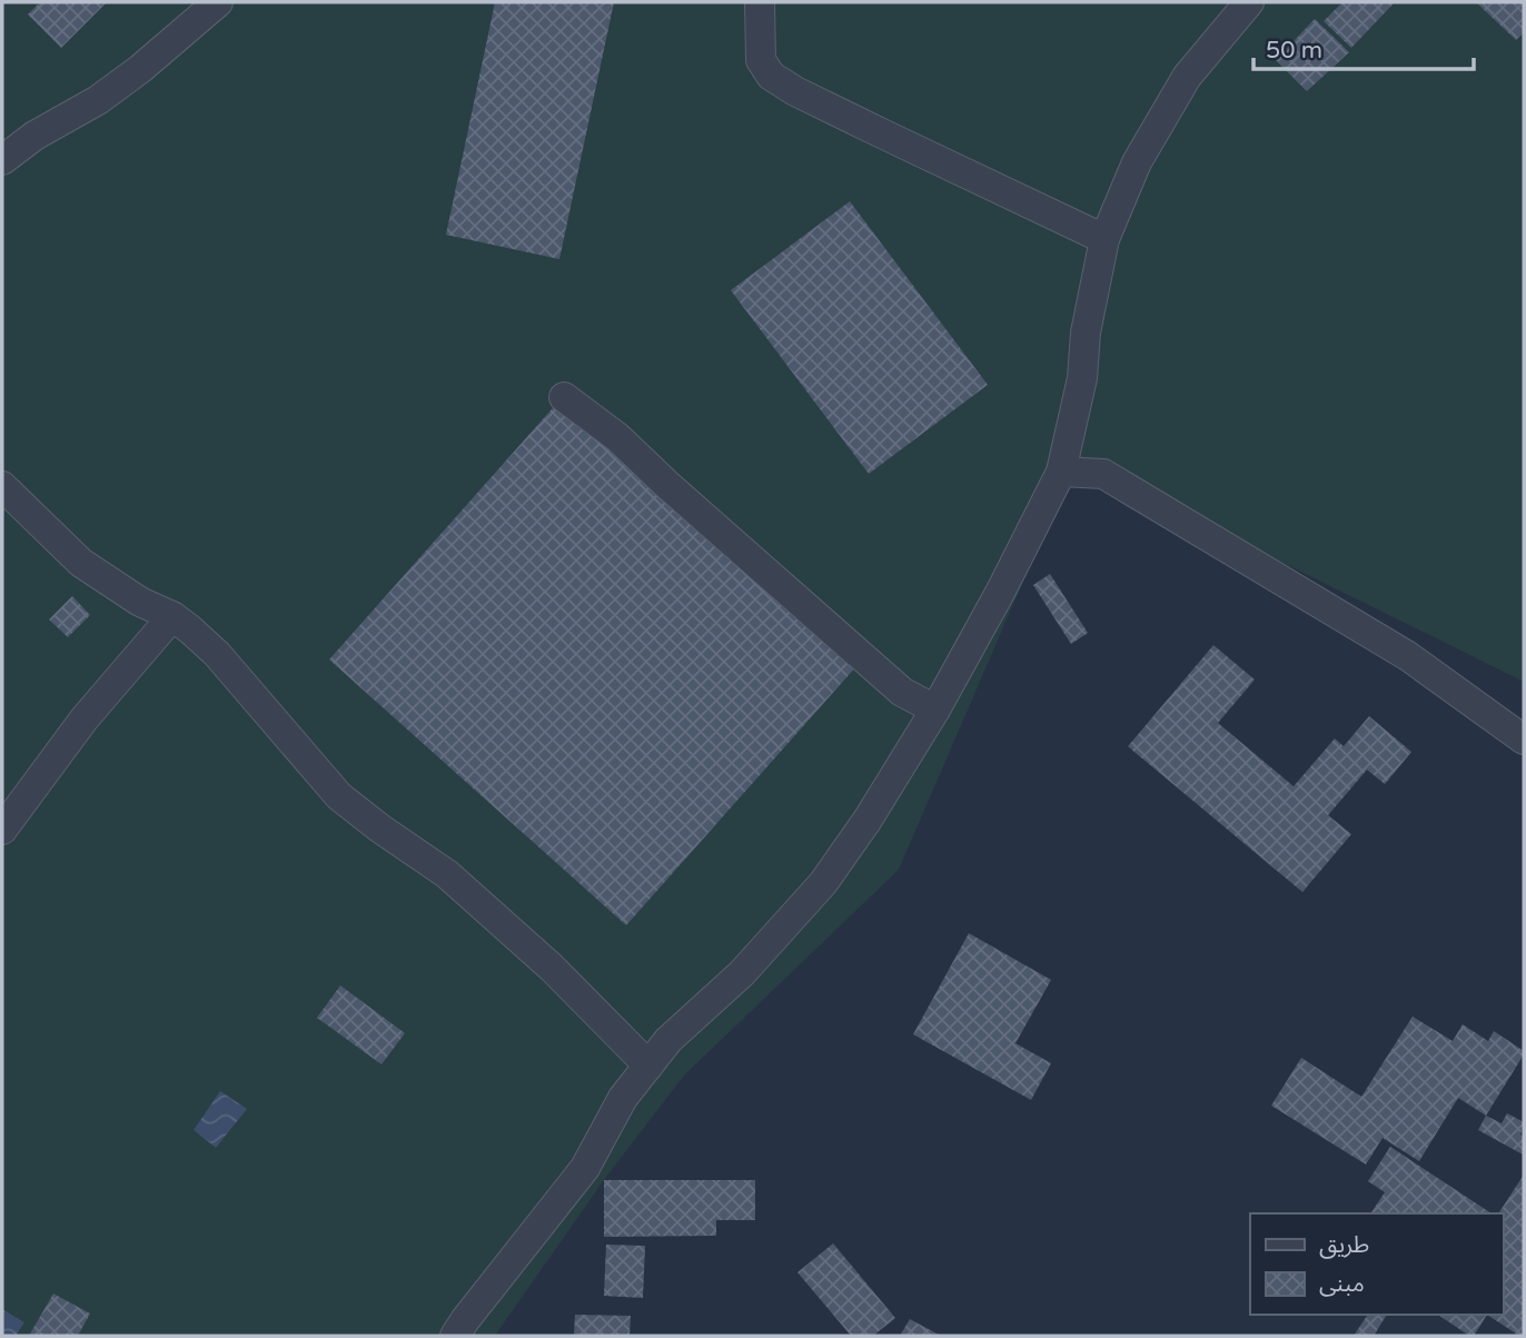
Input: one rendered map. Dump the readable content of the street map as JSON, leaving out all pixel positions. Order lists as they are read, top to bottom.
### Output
{
  "legend": ["طريق", "مبنى"],
  "scale_bar": "50 m"
}
